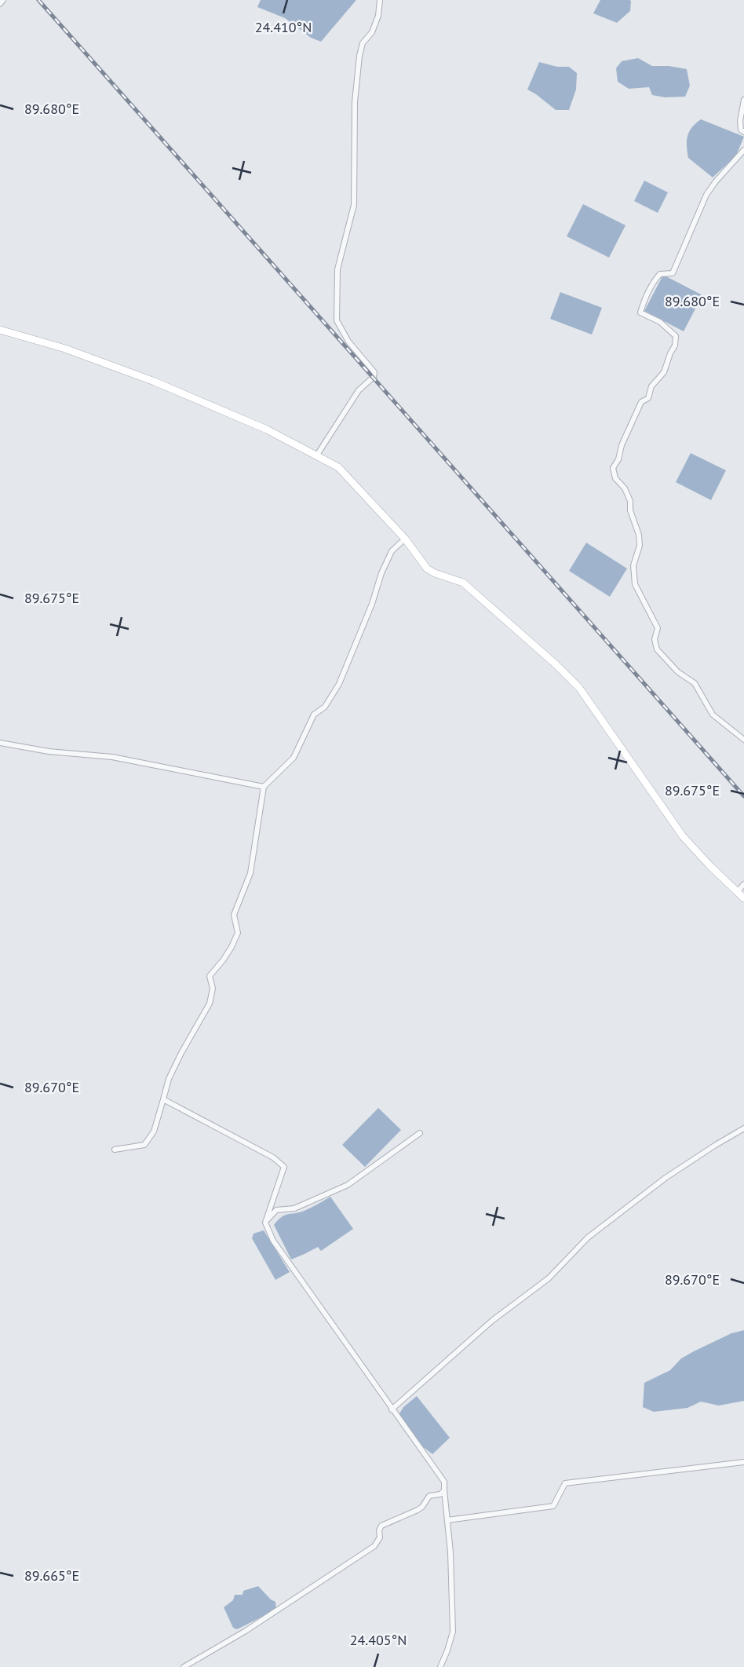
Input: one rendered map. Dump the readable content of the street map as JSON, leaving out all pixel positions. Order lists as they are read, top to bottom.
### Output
{
  "coordinates": [
    "24.410°N",
    "89.680°E",
    "89.675°E",
    "89.670°E",
    "89.665°E",
    "24.405°N"
  ]
}
